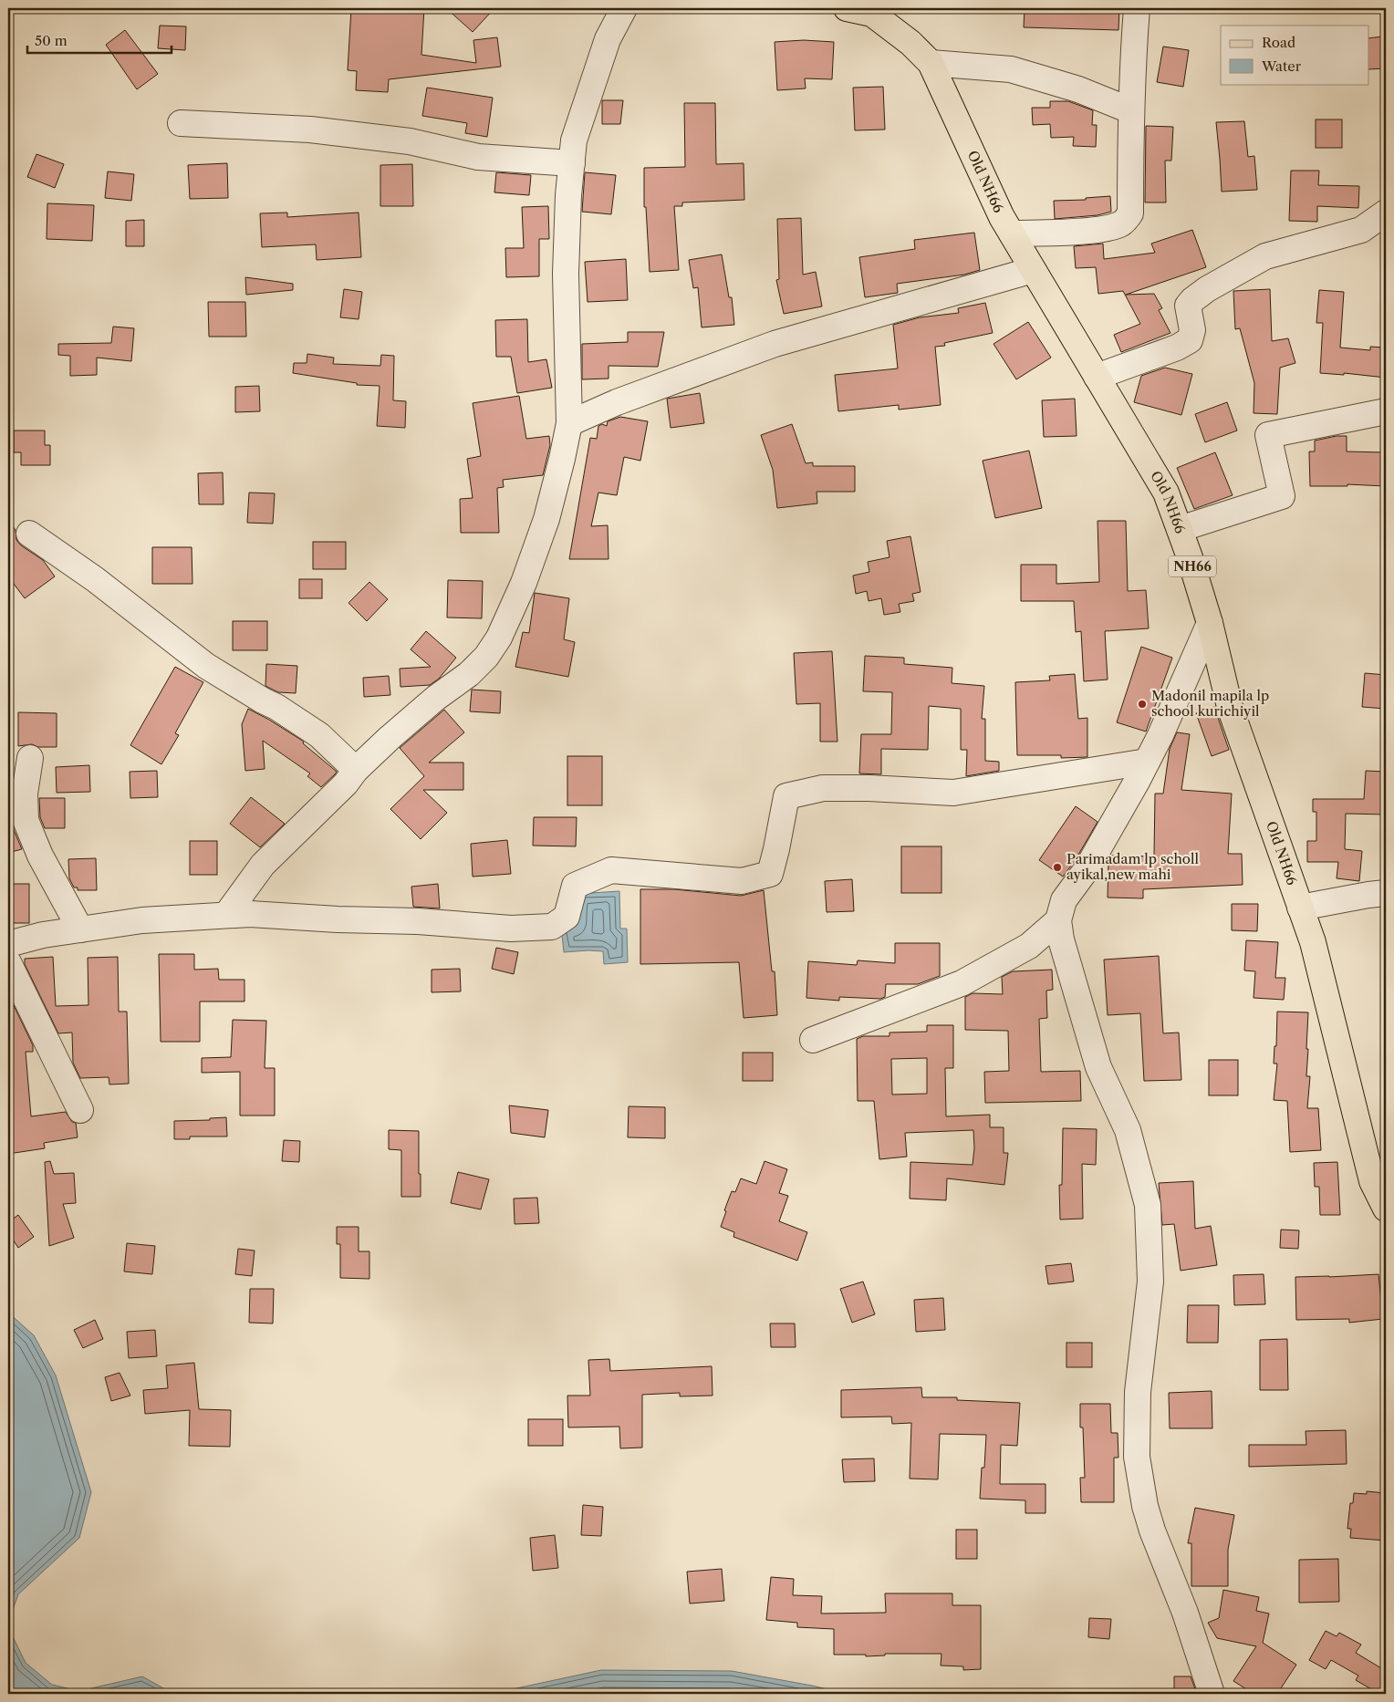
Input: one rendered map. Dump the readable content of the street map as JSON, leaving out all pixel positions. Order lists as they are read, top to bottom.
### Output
{
  "streets": {
    "main road": ["Old NH66", "NH66"]
  },
  "places": ["Madonil mapila lp school kurichiyil", "Parimadam lp scholl ayikal,new mahi"],
  "legend": ["Road", "Water"],
  "scale_bar": "50 m"
}
